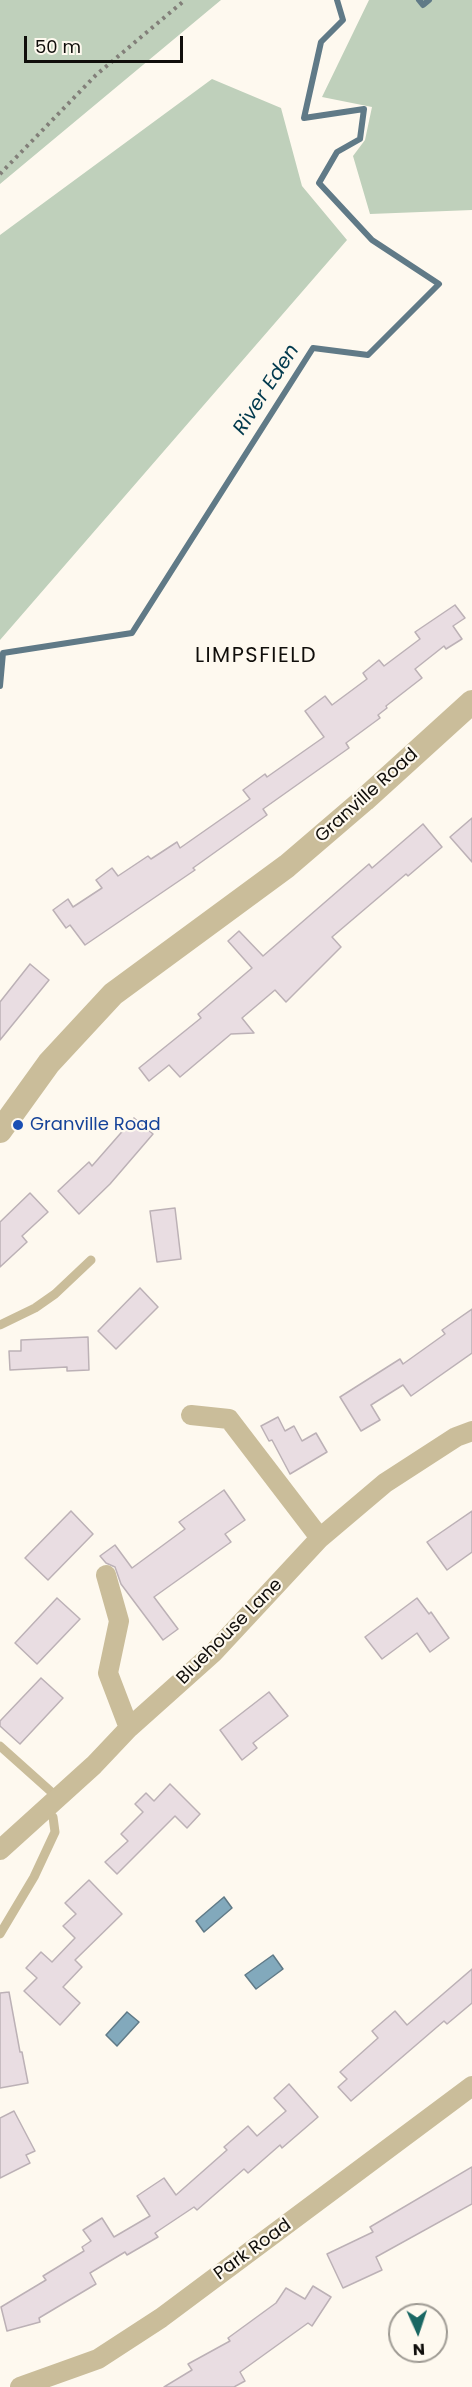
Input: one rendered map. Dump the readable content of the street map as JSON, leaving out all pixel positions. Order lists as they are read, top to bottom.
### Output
{
  "streets": {
    "street": ["Granville Road", "Bluehouse Lane", "Park Road"]
  },
  "districts": ["LIMPSFIELD"],
  "water": ["River Eden"],
  "places": ["Granville Road"],
  "scale_bar": "50 m",
  "north": "bottom"
}
